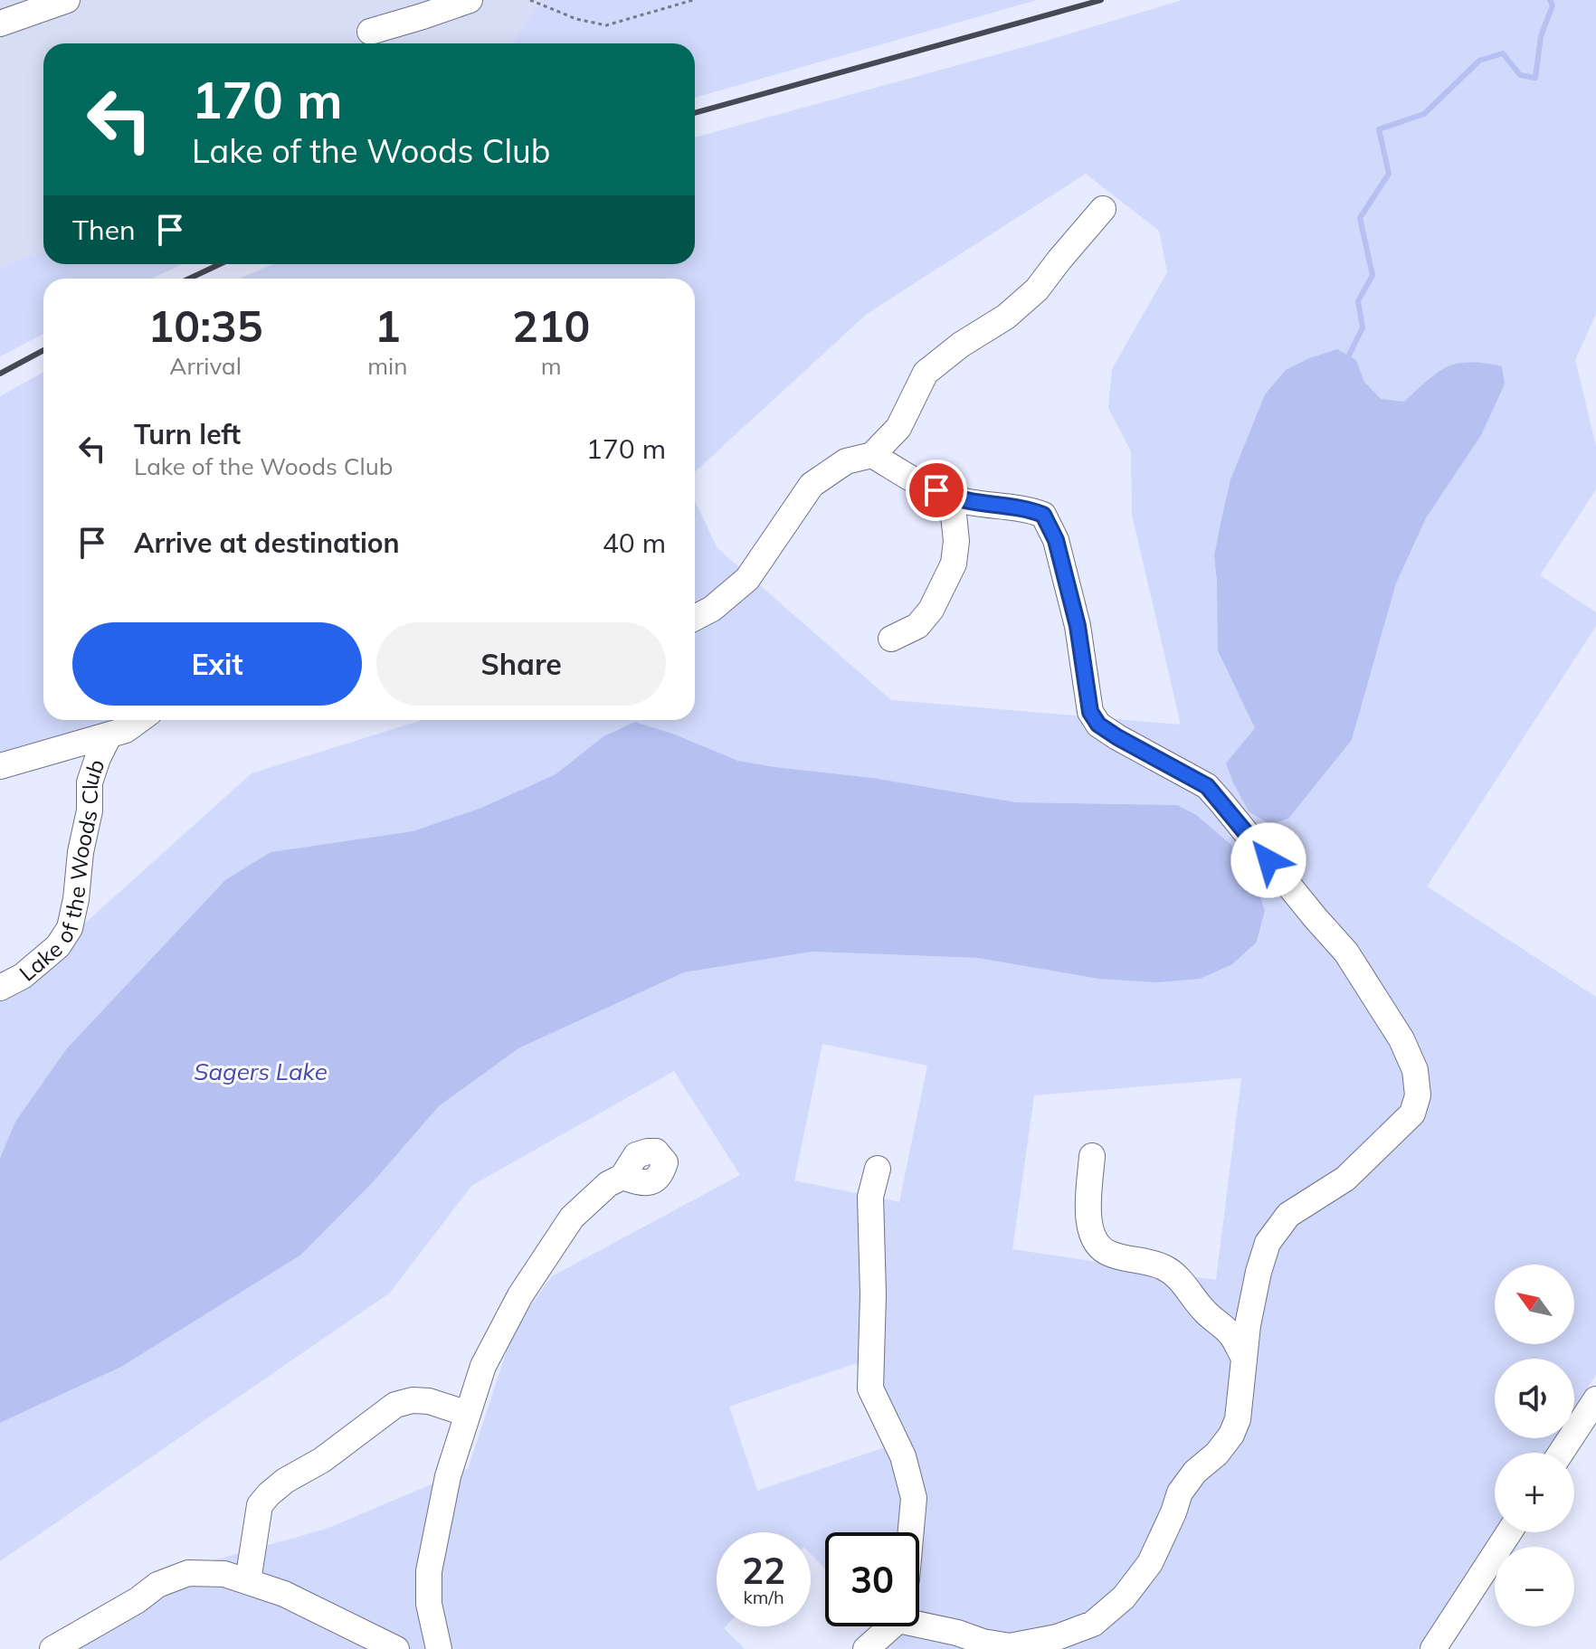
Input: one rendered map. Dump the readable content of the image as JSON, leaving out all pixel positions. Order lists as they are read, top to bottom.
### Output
{
  "streets": {
    "street": ["Lake of the Woods Club"]
  },
  "water": ["Sagers Lake"],
  "north": "top left",
  "page": {
    "turn": ["170 m", "Lake of the Woods Club"],
    "then": "Then",
    "eta": [
      "10:35",
      "Arrival",
      "1",
      "min",
      "210",
      "m"
    ],
    "list": [
      {
        "name": "Turn left",
        "note": "Lake of the Woods Club",
        "value": "170 m"
      },
      {
        "name": "Arrive at destination",
        "value": "40 m"
      }
    ],
    "buttons": ["Exit", "Share"],
    "map_buttons": ["+", "−"],
    "speed": "22 km/h",
    "limit": "30"
  }
}
